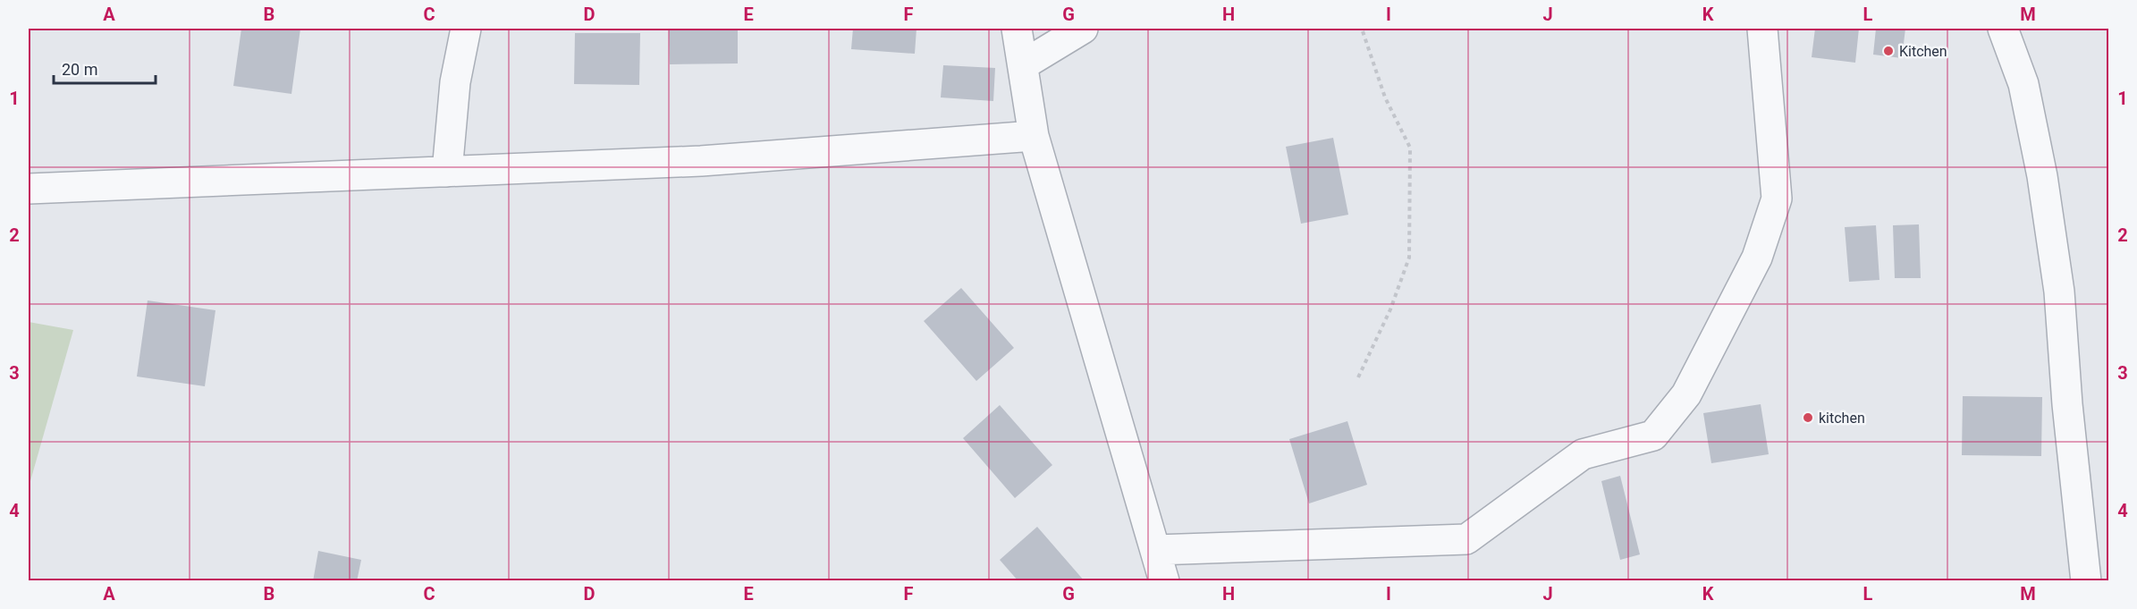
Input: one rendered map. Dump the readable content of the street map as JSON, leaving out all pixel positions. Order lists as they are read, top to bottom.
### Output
{
  "places": ["Kitchen", "kitchen"],
  "scale_bar": "20 m",
  "grid": {
    "columns": [
      "A",
      "B",
      "C",
      "D",
      "E",
      "F",
      "G",
      "H",
      "I",
      "J",
      "K",
      "L",
      "M"
    ],
    "rows": [
      "1",
      "2",
      "3",
      "4"
    ]
  }
}
